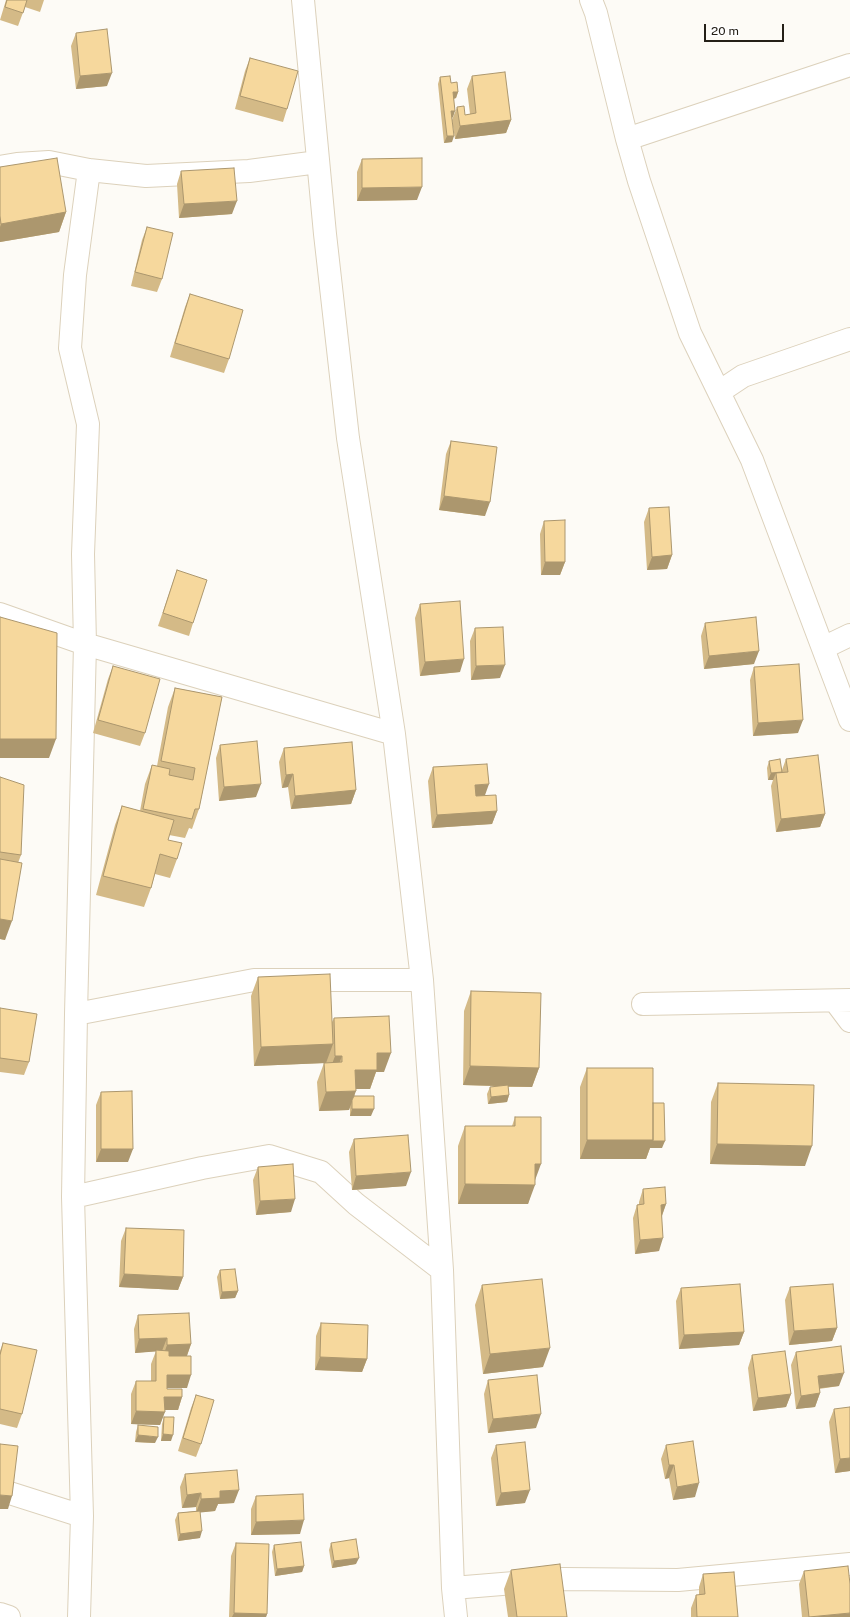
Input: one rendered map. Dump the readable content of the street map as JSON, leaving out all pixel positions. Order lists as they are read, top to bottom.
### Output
{
  "scale_bar": "20 m"
}
